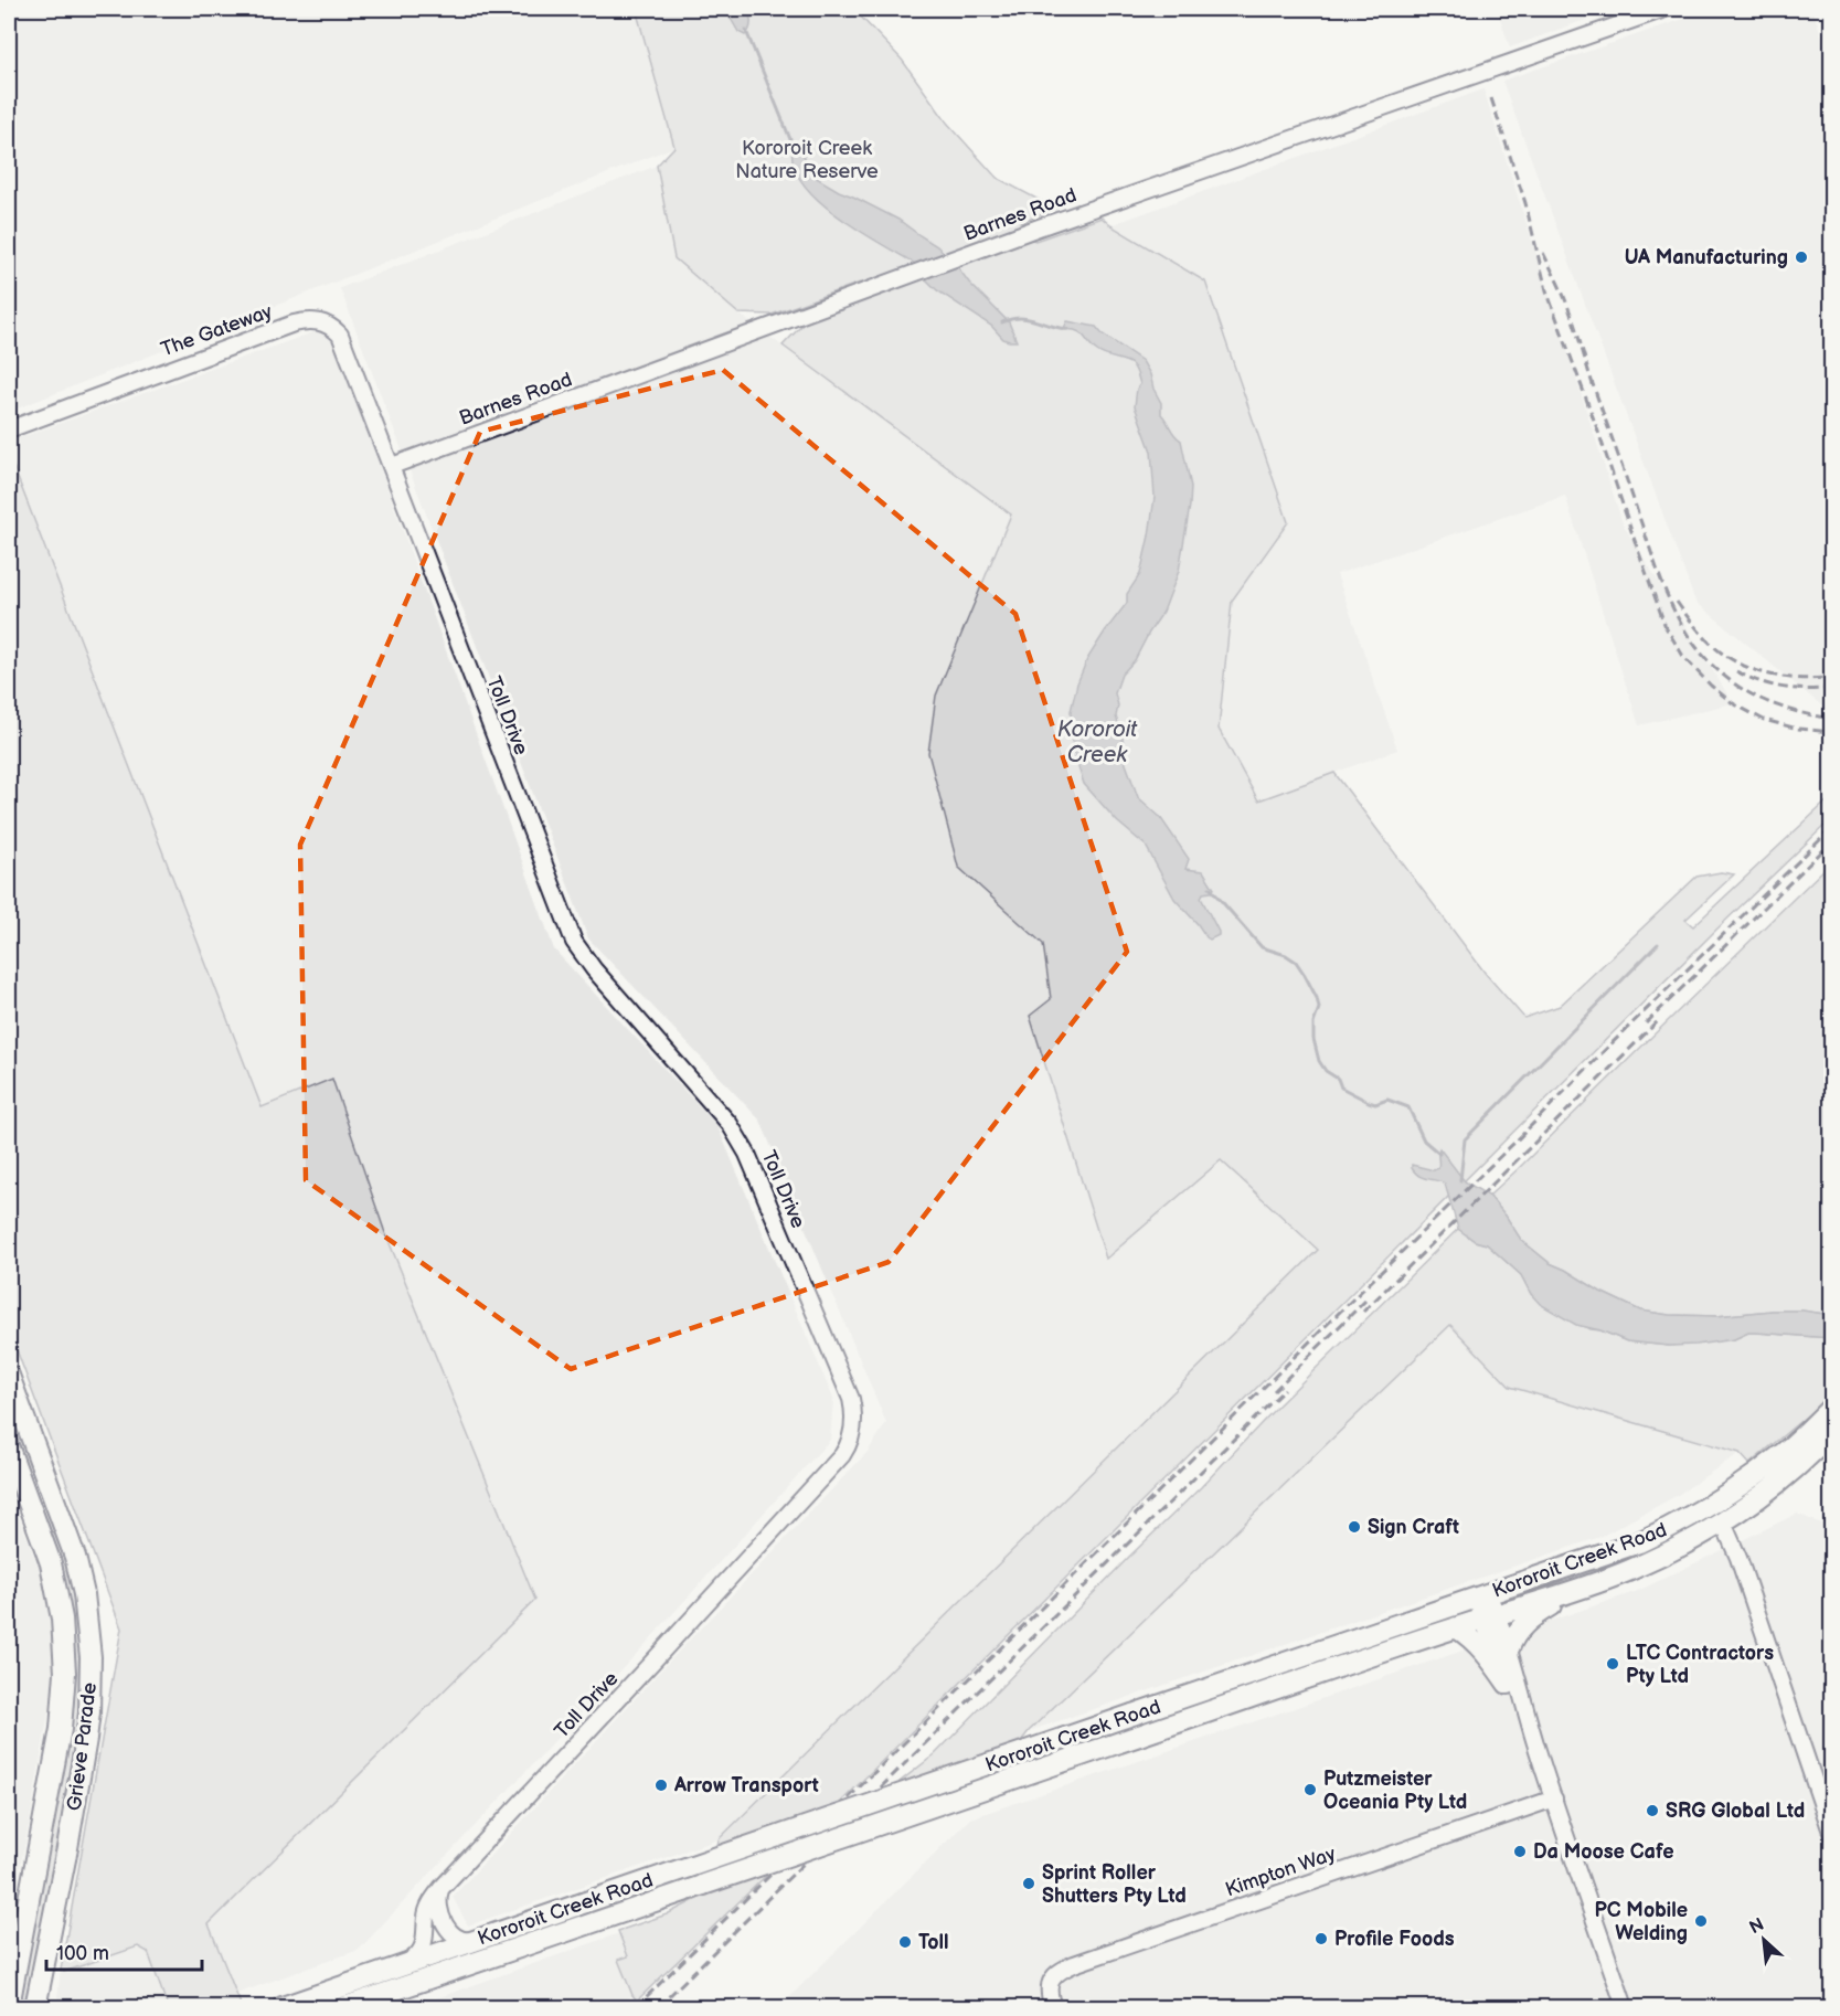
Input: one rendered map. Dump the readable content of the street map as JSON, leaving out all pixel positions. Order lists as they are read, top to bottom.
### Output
{
  "streets": {
    "main road": ["Kororoit Creek Road", "Grieve Parade"],
    "street": [
      "Barnes Road",
      "The Gateway",
      "Toll Drive",
      "Kimpton Way"
    ]
  },
  "crossings": [
    ["Barnes Road", "Toll Drive"],
    ["The Gateway", "Toll Drive"],
    ["Toll Drive", "Kororoit Creek Road"]
  ],
  "water": ["Kororoit Creek"],
  "parks": ["Kororoit Creek Nature Reserve"],
  "places": [
    "UA Manufacturing",
    "Sign Craft",
    "LTC Contractors Pty Ltd",
    "Arrow Transport",
    "Putzmeister Oceania Pty Ltd",
    "SRG Global Ltd",
    "Da Moose Cafe",
    "Sprint Roller Shutters Pty Ltd",
    "PC Mobile Welding",
    "Profile Foods",
    "Toll"
  ],
  "scale_bar": "100 m",
  "north": "top left"
}
